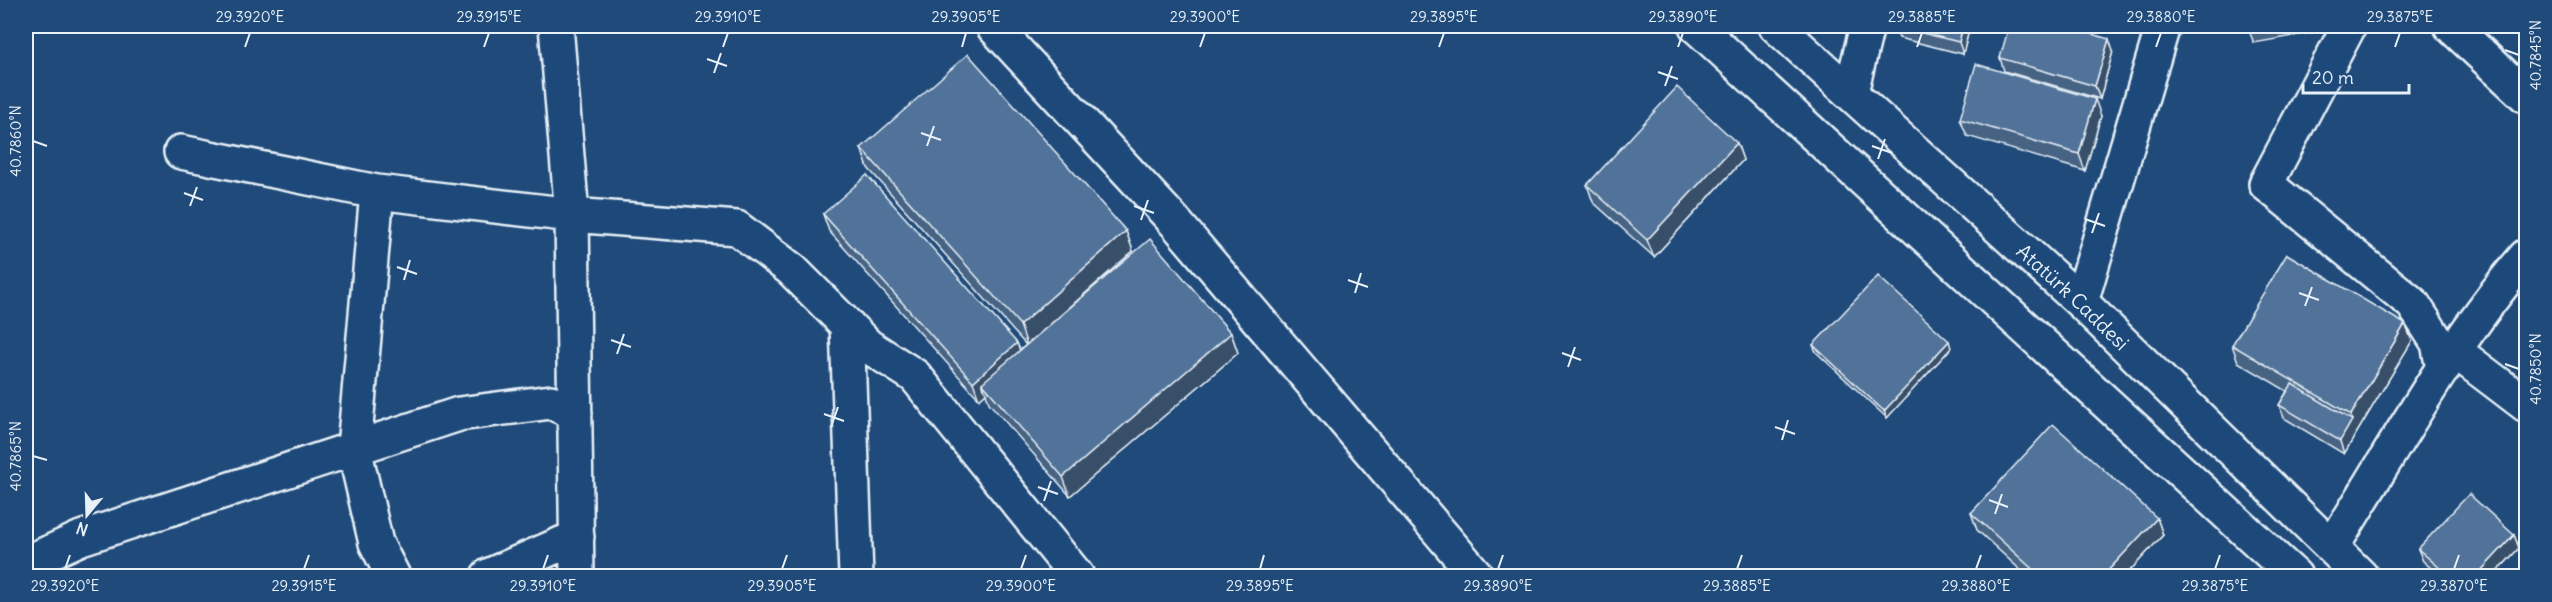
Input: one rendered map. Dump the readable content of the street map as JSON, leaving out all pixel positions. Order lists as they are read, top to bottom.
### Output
{
  "streets": {
    "street": ["Atatürk Caddesi"]
  },
  "scale_bar": "20 m",
  "north": "bottom",
  "coordinates": [
    "29.3920°E",
    "29.3915°E",
    "29.3910°E",
    "29.3905°E",
    "29.3900°E",
    "29.3895°E",
    "29.3890°E",
    "29.3885°E",
    "29.3880°E",
    "29.3875°E",
    "40.7845°N",
    "40.7860°N",
    "40.7850°N",
    "40.7865°N",
    "29.3870°E"
  ]
}
